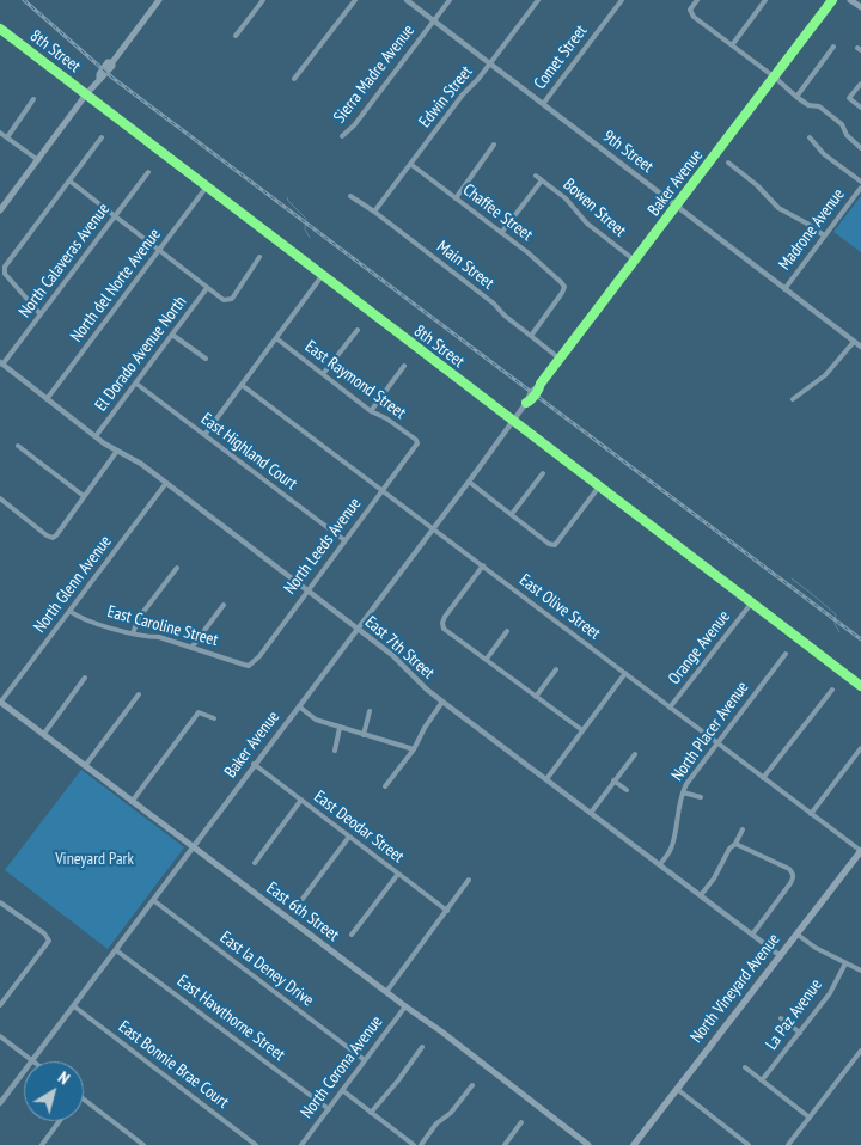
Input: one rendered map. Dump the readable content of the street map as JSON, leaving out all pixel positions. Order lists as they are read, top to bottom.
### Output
{
  "streets": {
    "main road": ["East 6th Street", "North Vineyard Avenue"],
    "street": [
      "8th Street",
      "Comet Street",
      "Sierra Madre Avenue",
      "Edwin Street",
      "9th Street",
      "Baker Avenue",
      "Bowen Street",
      "Chaffee Street",
      "Madrone Avenue",
      "North Calaveras Avenue",
      "Main Street",
      "North del Norte Avenue",
      "El Dorado Avenue North",
      "East Raymond Street",
      "East Highland Court",
      "North Leeds Avenue",
      "North Glenn Avenue",
      "East Olive Street",
      "East Caroline Street",
      "East 7th Street",
      "Orange Avenue",
      "North Placer Avenue",
      "East Deodar Street",
      "East la Deney Drive",
      "La Paz Avenue",
      "East Hawthorne Street",
      "East Bonnie Brae Court",
      "North Corona Avenue"
    ]
  },
  "crossings": [
    ["8th Street", "Baker Avenue"],
    ["8th Street", "North del Norte Avenue"],
    ["8th Street", "Orange Avenue"],
    ["Comet Street", "9th Street"],
    ["Sierra Madre Avenue", "9th Street"],
    ["Edwin Street", "9th Street"],
    ["Edwin Street", "Chaffee Street"],
    ["Edwin Street", "Main Street"],
    ["9th Street", "Baker Avenue"],
    ["9th Street", "Madrone Avenue"],
    ["Baker Avenue", "Bowen Street"],
    ["Baker Avenue", "Main Street"],
    ["Baker Avenue", "East Olive Street"],
    ["Baker Avenue", "East 7th Street"],
    ["Baker Avenue", "East Deodar Street"],
    ["Baker Avenue", "East 6th Street"],
    ["Baker Avenue", "East la Deney Drive"],
    ["Baker Avenue", "East Hawthorne Street"],
    ["Baker Avenue", "East Bonnie Brae Court"],
    ["Chaffee Street", "Main Street"],
    ["North Calaveras Avenue", "East 7th Street"],
    ["North del Norte Avenue", "East 7th Street"],
    ["El Dorado Avenue North", "East Highland Court"],
    ["El Dorado Avenue North", "East 7th Street"],
    ["East Raymond Street", "North Leeds Avenue"],
    ["East Highland Court", "North Leeds Avenue"],
    ["North Leeds Avenue", "East Olive Street"],
    ["North Leeds Avenue", "East Caroline Street"],
    ["North Leeds Avenue", "East 7th Street"],
    ["North Glenn Avenue", "East Caroline Street"],
    ["North Glenn Avenue", "East 7th Street"],
    ["North Glenn Avenue", "East 6th Street"],
    ["East Olive Street", "Orange Avenue"],
    ["East Olive Street", "North Placer Avenue"],
    ["East Olive Street", "North Vineyard Avenue"],
    ["East 7th Street", "North Placer Avenue"],
    ["East 7th Street", "North Vineyard Avenue"],
    ["East 6th Street", "North Corona Avenue"],
    ["East la Deney Drive", "North Corona Avenue"],
    ["East Hawthorne Street", "North Corona Avenue"]
  ],
  "parks": ["Vineyard Park"],
  "north": "top right"
}
